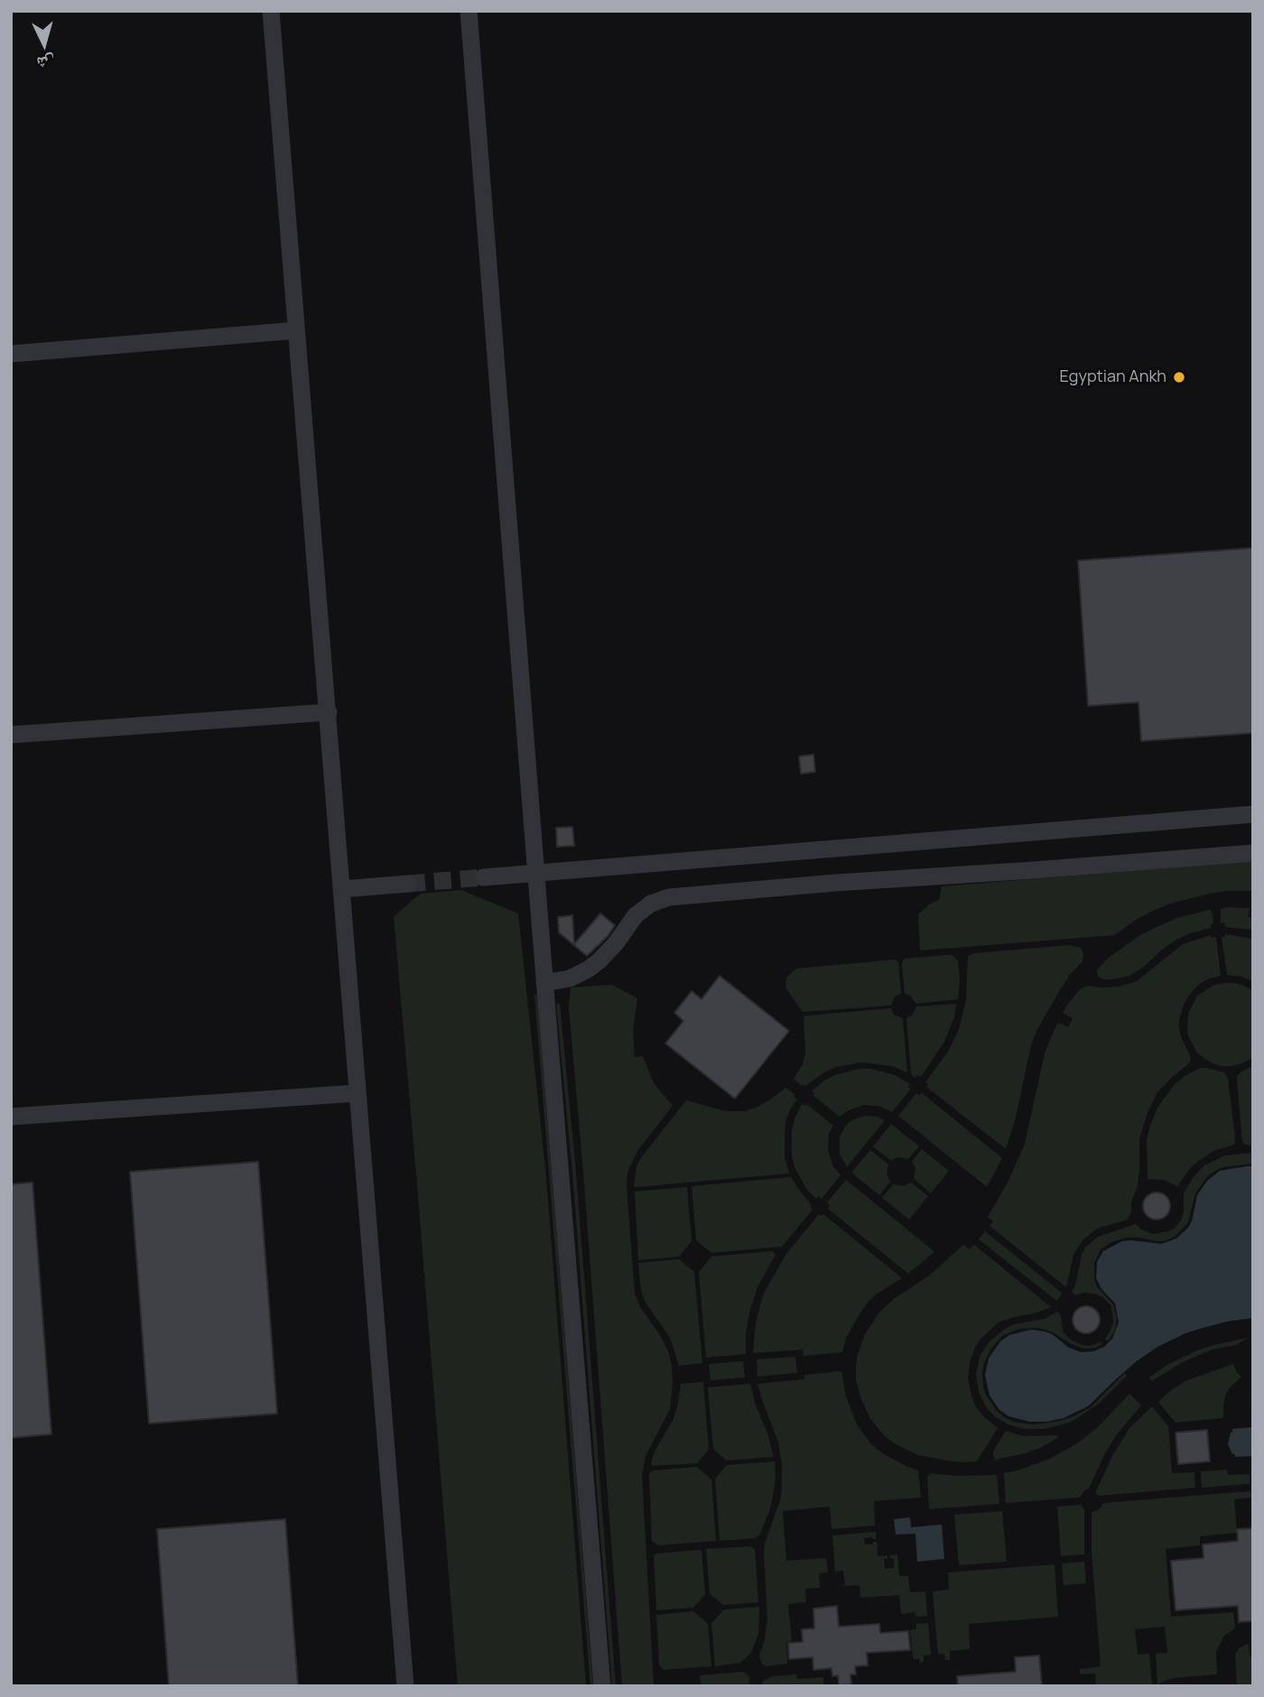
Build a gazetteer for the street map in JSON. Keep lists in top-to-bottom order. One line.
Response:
{"places":["Egyptian Ankh"],"north":"bottom"}
